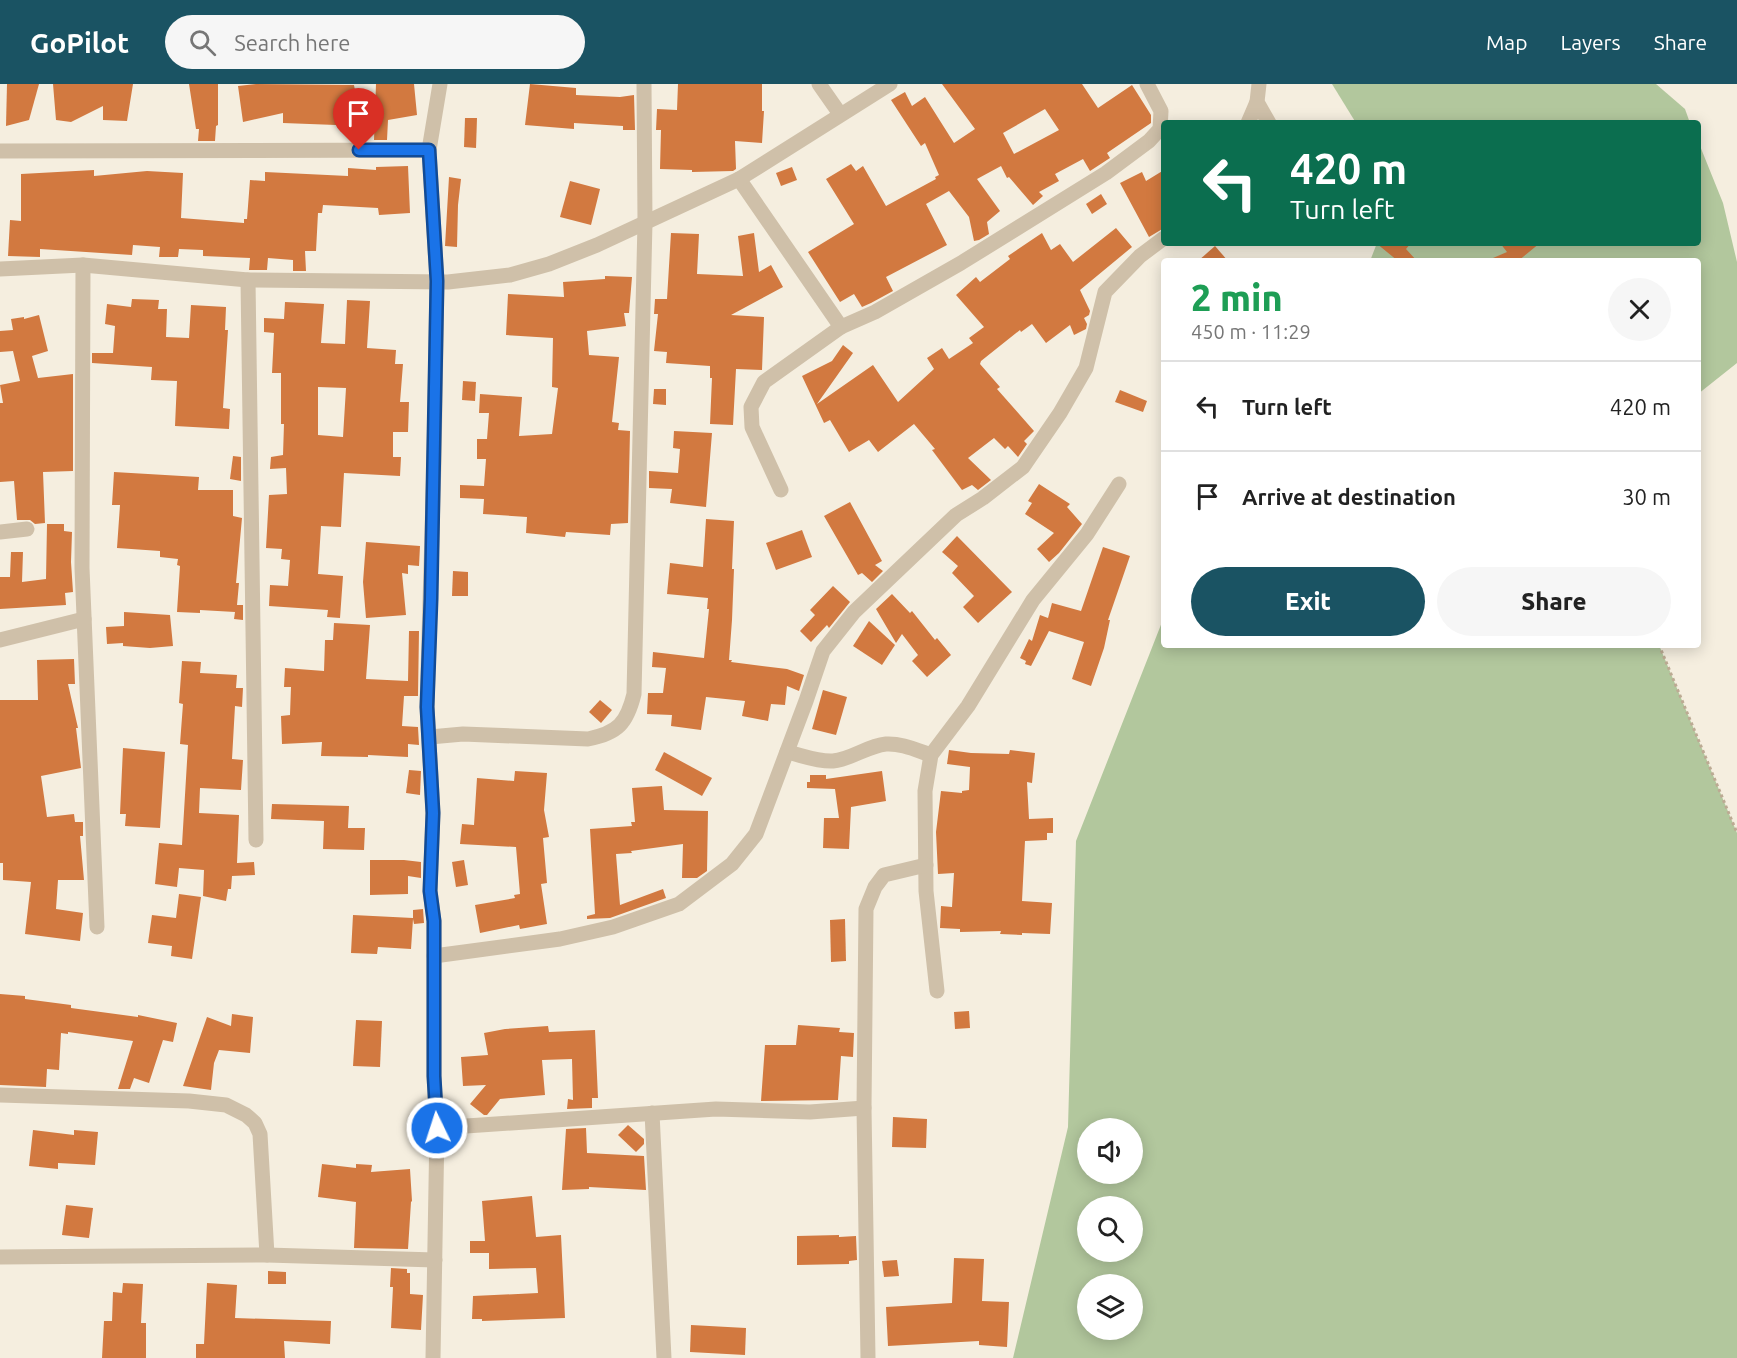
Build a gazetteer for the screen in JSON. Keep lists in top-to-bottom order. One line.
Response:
{"page":{"header":"GoPilot","search":"Search here","nav":["Map","Layers","Share"],"turn":["420 m","Turn left"],"heading":["2 min","450 m · 11:29"],"list":[{"name":"Turn left","value":"420 m"},{"name":"Arrive at destination","value":"30 m"}],"buttons":["Exit","Share"]}}
